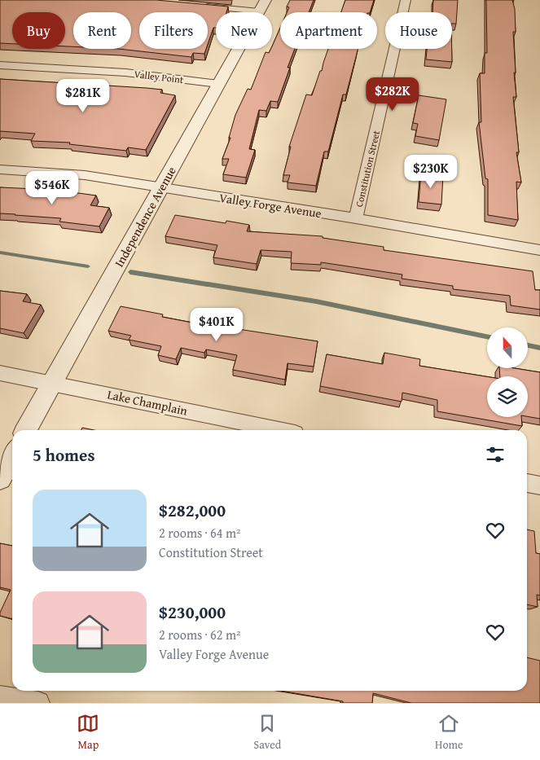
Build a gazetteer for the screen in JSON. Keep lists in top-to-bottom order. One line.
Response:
{"streets":{"street":["Valley Point","Constitution Street","Valley Forge Avenue","Independence Avenue","Lake Champlain"]},"crossings":[["Valley Point","Independence Avenue"],["Constitution Street","Valley Forge Avenue"],["Valley Forge Avenue","Independence Avenue"],["Independence Avenue","Lake Champlain"]],"north":"top","page":{"chip":["Buy","Rent","Filters","New","Apartment","House"],"price":["$282K","$281K","$230K","$546K","$401K"],"heading":"5 homes","list":[{"name":"$282,000","note":"2 rooms · 64 m² · Constitution Street"},{"name":"$230,000","note":"2 rooms · 62 m² · Valley Forge Avenue"}],"tabs":["Map","Saved","Home"]}}
